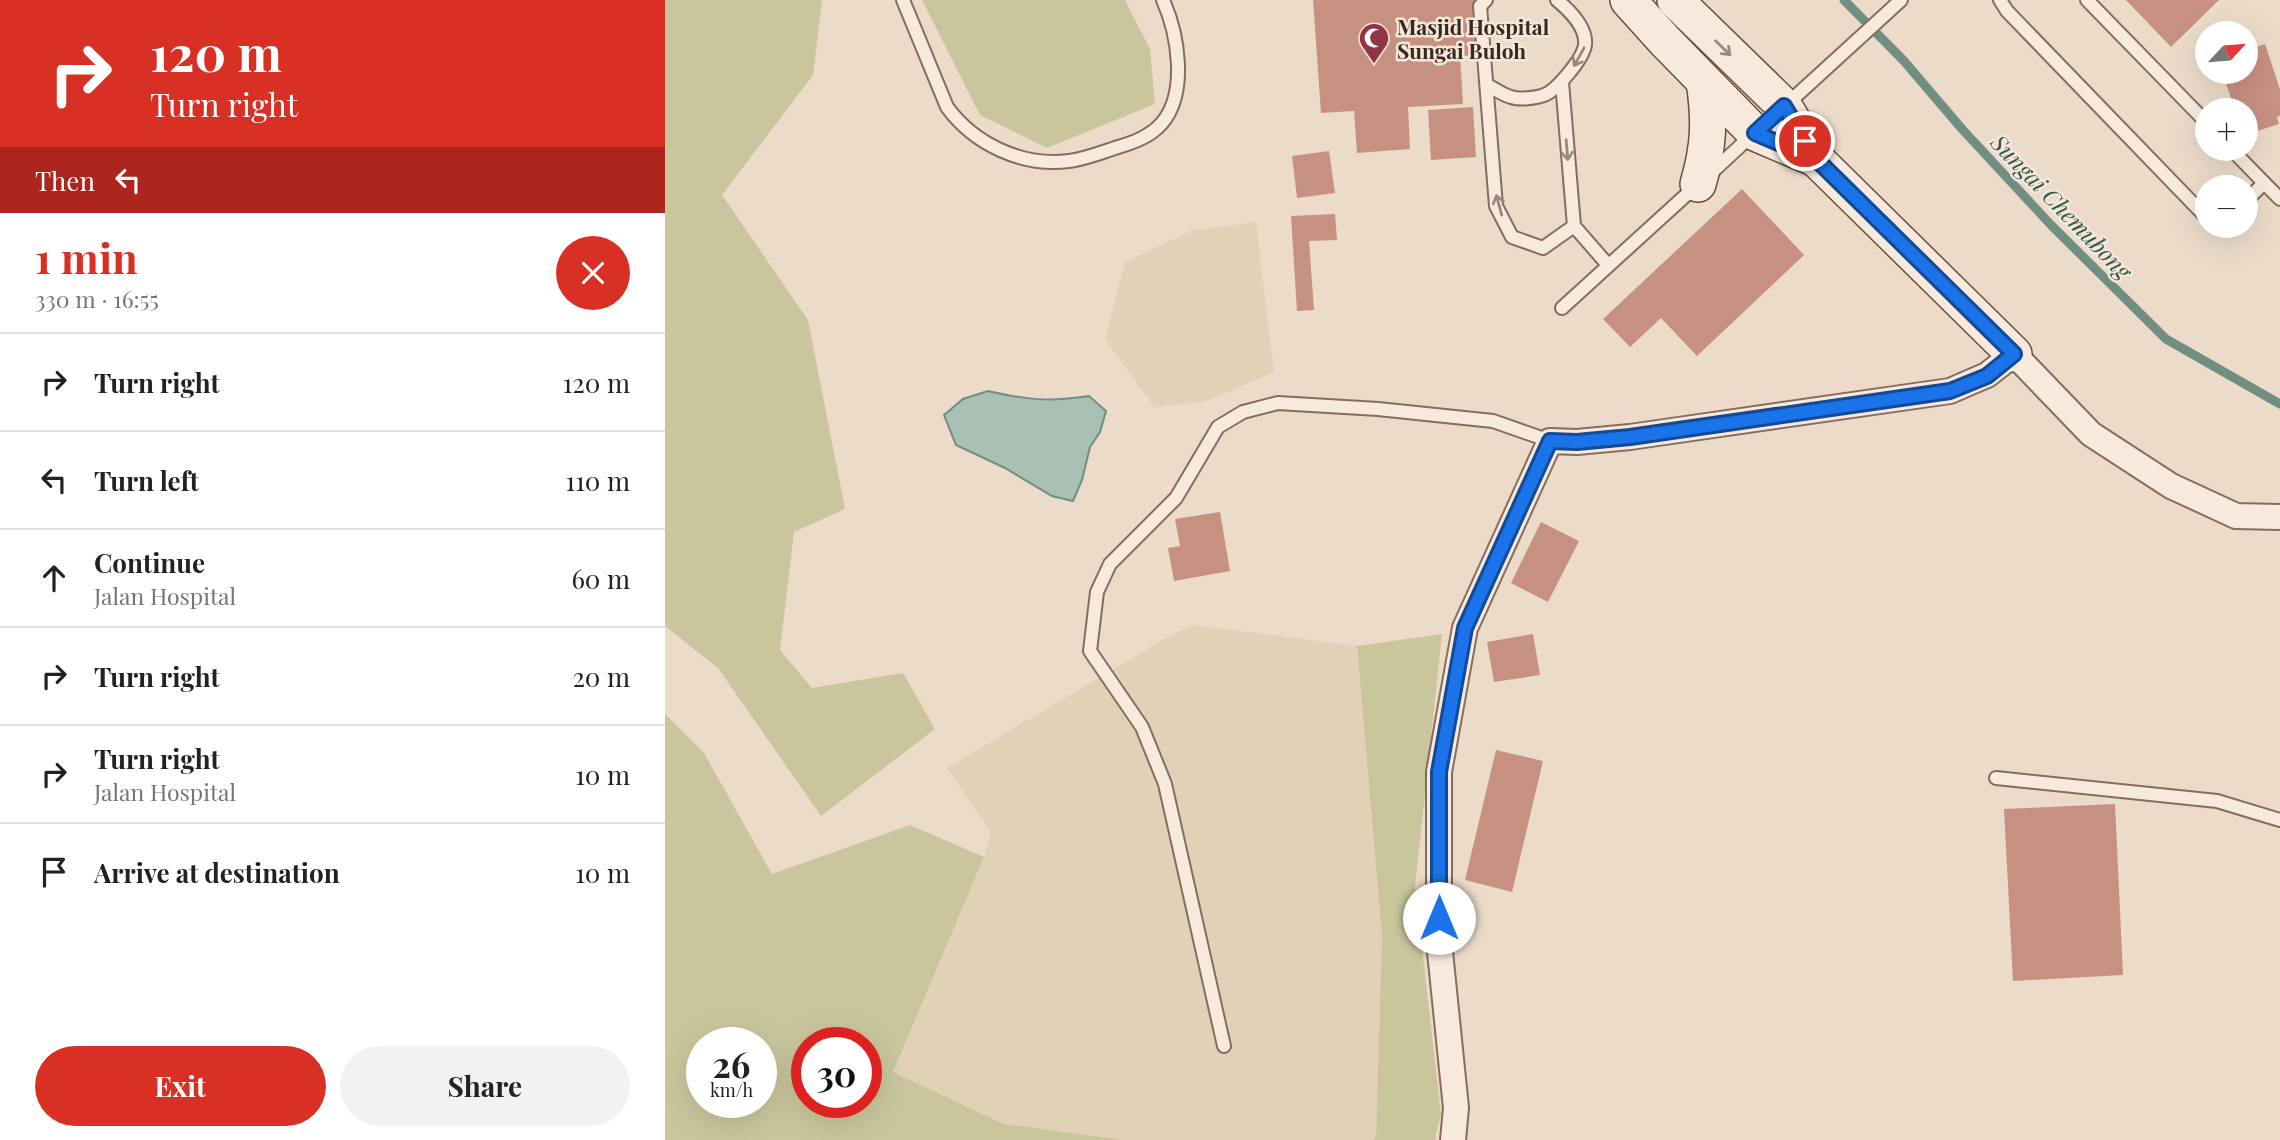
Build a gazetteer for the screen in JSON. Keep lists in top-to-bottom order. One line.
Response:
{"water":["Sungai Chemubong"],"places":{"mosque":["Masjid Hospital Sungai Buloh"]},"north":"top right","page":{"turn":["120 m","Turn right"],"map_buttons":["+","−"],"then":"Then","heading":["1 min","330 m · 16:55"],"list":[{"name":"Turn right","value":"120 m"},{"name":"Turn left","value":"110 m"},{"name":"Continue","note":"Jalan Hospital","value":"60 m"},{"name":"Turn right","value":"20 m"},{"name":"Turn right","note":"Jalan Hospital","value":"10 m"},{"name":"Arrive at destination","value":"10 m"}],"speed":"26 km/h","limit":"30","buttons":["Exit","Share"]}}
